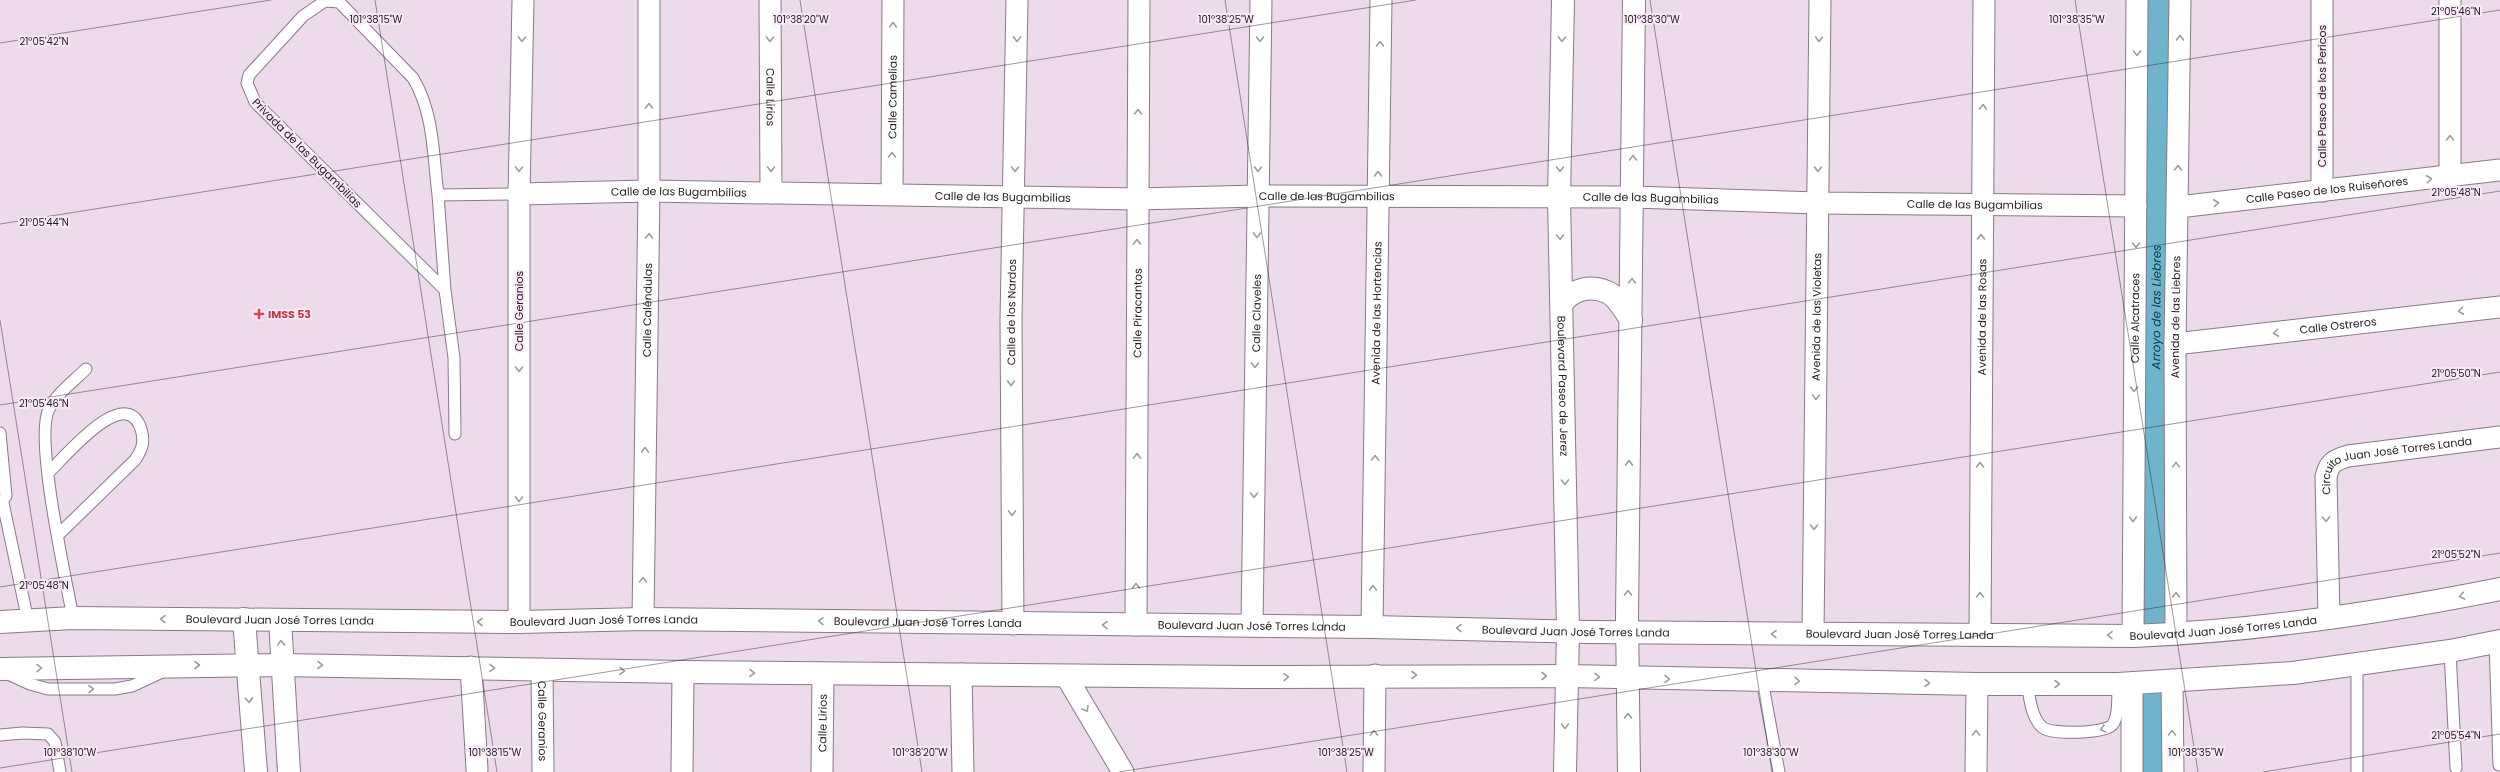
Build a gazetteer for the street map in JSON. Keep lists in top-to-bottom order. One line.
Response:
{"streets":{"main road":["Boulevard Paseo de Jerez","Boulevard Juan José Torres Landa"],"street":["Calle Paseo de los Pericos","Calle Lirios","Calle Camelias","Calle Paseo de los Ruiseñores","Calle de las Bugambilias","Calle Caléndulas","Calle Geranios","Calle de los Nardos","Calle Piracantos","Calle Claveles","Avenida de las Hortencias","Avenida de las Violetas","Avenida de las Rosas","Avenida de las Liebres","Calle Alcatraces","Calle Ostreros","Circuito Juan José Torres Landa"],"lane":["Privada de las Bugambilias"]},"crossings":[["Calle Paseo de los Pericos","Calle Paseo de los Ruiseñores"],["Calle Lirios","Calle de las Bugambilias"],["Calle Camelias","Calle de las Bugambilias"],["Calle Paseo de los Ruiseñores","Avenida de las Liebres"],["Calle de las Bugambilias","Calle Caléndulas"],["Calle de las Bugambilias","Calle Geranios"],["Calle de las Bugambilias","Calle de los Nardos"],["Calle de las Bugambilias","Calle Piracantos"],["Calle de las Bugambilias","Calle Claveles"],["Calle de las Bugambilias","Avenida de las Hortencias"],["Calle de las Bugambilias","Avenida de las Violetas"],["Calle de las Bugambilias","Avenida de las Rosas"],["Calle de las Bugambilias","Calle Alcatraces"],["Calle de las Bugambilias","Boulevard Paseo de Jerez"],["Calle Caléndulas","Boulevard Juan José Torres Landa"],["Calle Geranios","Boulevard Juan José Torres Landa"],["Calle de los Nardos","Boulevard Juan José Torres Landa"],["Calle Piracantos","Boulevard Juan José Torres Landa"],["Calle Claveles","Boulevard Juan José Torres Landa"],["Avenida de las Hortencias","Boulevard Juan José Torres Landa"],["Avenida de las Violetas","Boulevard Juan José Torres Landa"],["Avenida de las Rosas","Boulevard Juan José Torres Landa"],["Avenida de las Liebres","Calle Ostreros"],["Avenida de las Liebres","Boulevard Juan José Torres Landa"],["Calle Alcatraces","Boulevard Juan José Torres Landa"],["Boulevard Paseo de Jerez","Boulevard Juan José Torres Landa"],["Circuito Juan José Torres Landa","Boulevard Juan José Torres Landa"]],"one_way":["Calle Lirios","Calle Camelias","Calle Paseo de los Ruiseñores","Calle Caléndulas","Calle Geranios","Calle de los Nardos","Calle Piracantos","Calle Claveles","Avenida de las Hortencias","Avenida de las Violetas","Avenida de las Rosas","Avenida de las Liebres","Calle Alcatraces","Calle Ostreros"],"water":["Arroyo de las Liebres"],"places":{"health":["IMSS 53"]},"coordinates":["21°05'46\"N","101°38'15\"W","101°38'20\"W","101°38'25\"W","101°38'30\"W","101°38'35\"W","21°05'42\"N","21°05'48\"N","21°05'44\"N","21°05'50\"N","21°05'52\"N","21°05'54\"N","101°38'10\"W"]}
